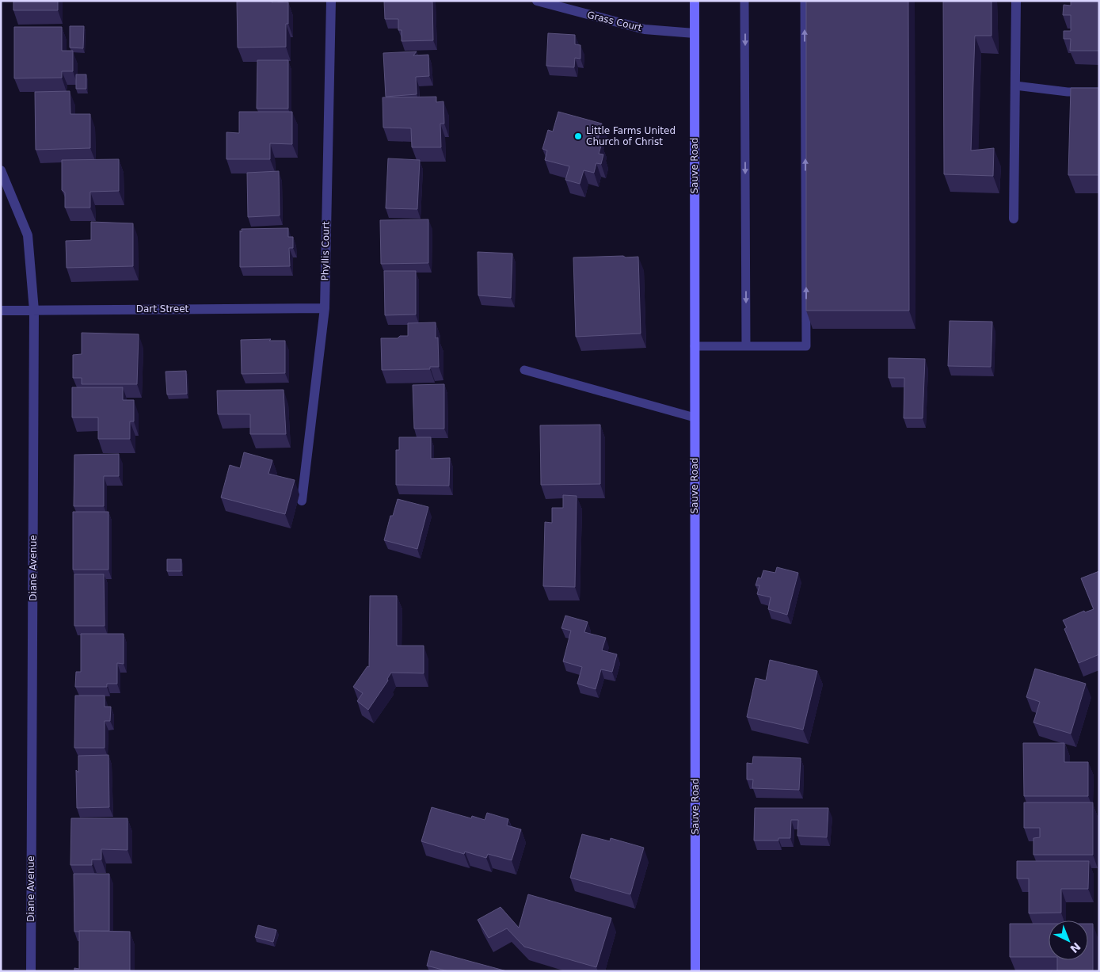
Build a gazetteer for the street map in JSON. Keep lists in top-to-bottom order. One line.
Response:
{"streets":{"street":["Grass Court","Sauve Road","Phyllis Court","Dart Street","Diane Avenue"]},"crossings":[["Grass Court","Sauve Road"],["Phyllis Court","Dart Street"],["Dart Street","Diane Avenue"]],"places":["Little Farms United Church of Christ"],"north":"bottom right"}
